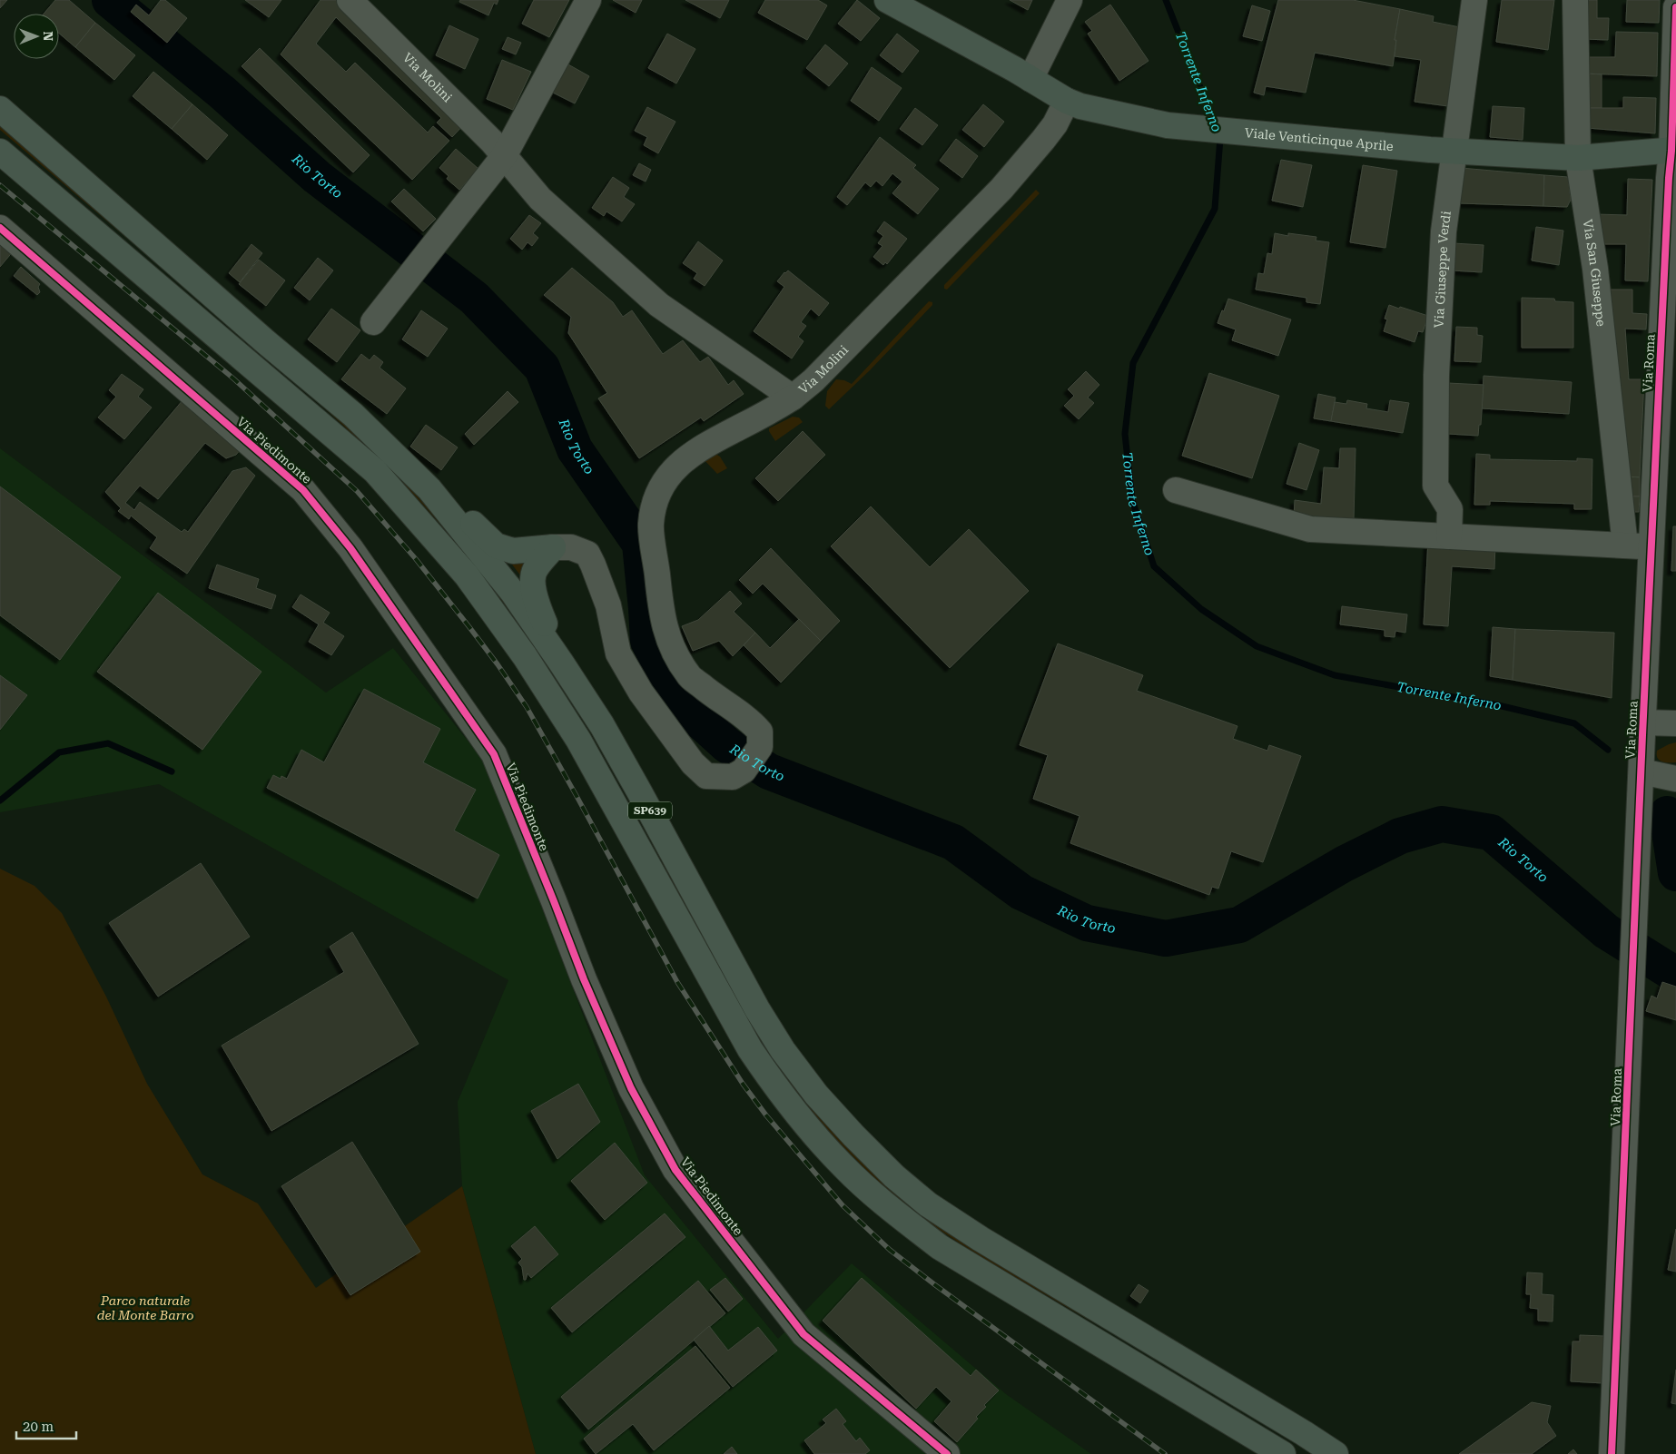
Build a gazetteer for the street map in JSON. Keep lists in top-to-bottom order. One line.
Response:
{"streets":{"main road":["Viale Venticinque Aprile","SP639"],"street":["Via Molini","Via Giuseppe Verdi","Via San Giuseppe","Via Roma","Via Piedimonte"]},"crossings":[["Via Molini","Viale Venticinque Aprile"],["Viale Venticinque Aprile","Via Giuseppe Verdi"],["Viale Venticinque Aprile","Via San Giuseppe"],["Viale Venticinque Aprile","Via Roma"]],"water":["Torrente Inferno","Rio Torto"],"parks":["Parco naturale del Monte Barro"],"scale_bar":"20 m","north":"right"}
